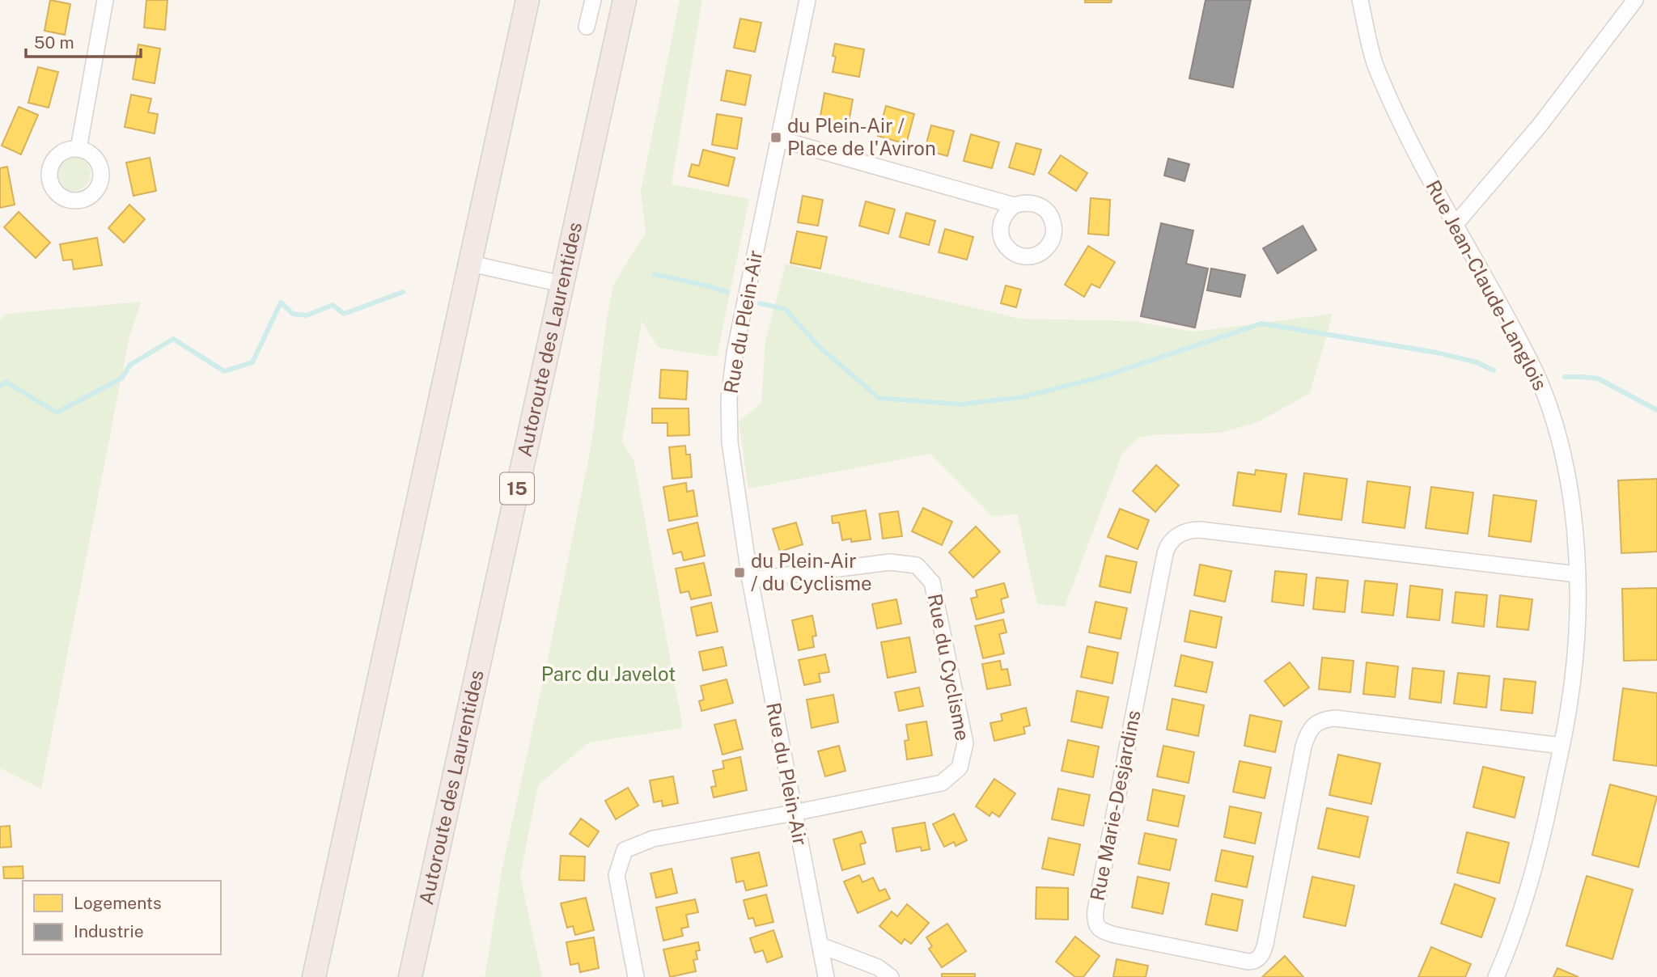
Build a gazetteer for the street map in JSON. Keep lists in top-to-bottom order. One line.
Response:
{"streets":{"highway":["Autoroute des Laurentides","15"],"street":["Rue Jean-Claude-Langlois","Rue du Plein-Air","Rue du Cyclisme","Rue Marie-Desjardins"]},"crossings":[["Rue Jean-Claude-Langlois","Rue Marie-Desjardins"],["Rue du Plein-Air","Rue du Cyclisme"]],"parks":["Parc du Javelot"],"places":{"transit":["du Plein-Air / Place de l'Aviron","du Plein-Air / du Cyclisme"]},"legend":["Logements","Industrie"],"scale_bar":"50 m"}
